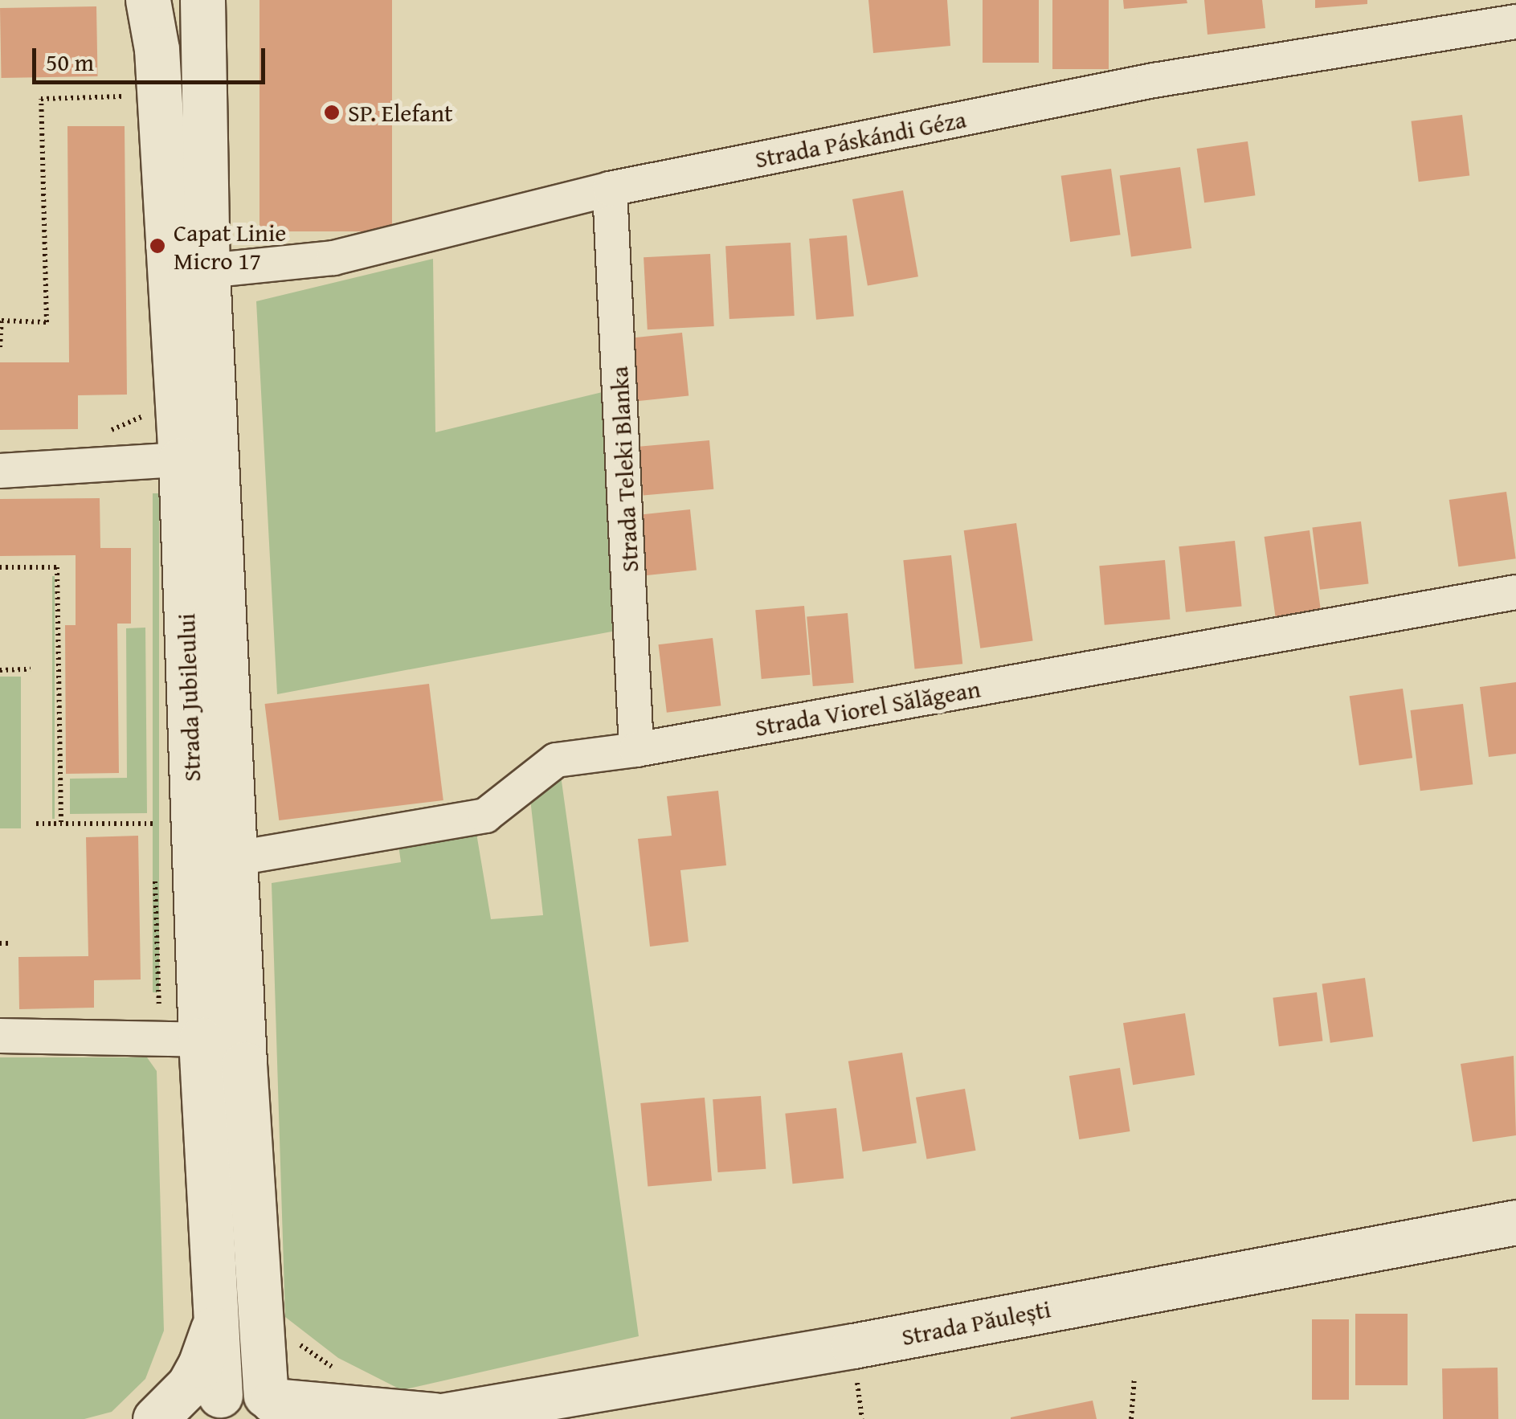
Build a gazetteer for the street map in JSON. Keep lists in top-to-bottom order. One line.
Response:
{"streets":{"street":["Strada Páskándi Géza","Strada Teleki Blanka","Strada Jubileului","Strada Viorel Sălăgean","Strada Păulești"]},"crossings":[["Strada Páskándi Géza","Strada Teleki Blanka"],["Strada Páskándi Géza","Strada Jubileului"],["Strada Teleki Blanka","Strada Viorel Sălăgean"],["Strada Jubileului","Strada Viorel Sălăgean"],["Strada Jubileului","Strada Păulești"]],"places":["SP. Elefant","Capat Linie Micro 17"],"scale_bar":"50 m"}
